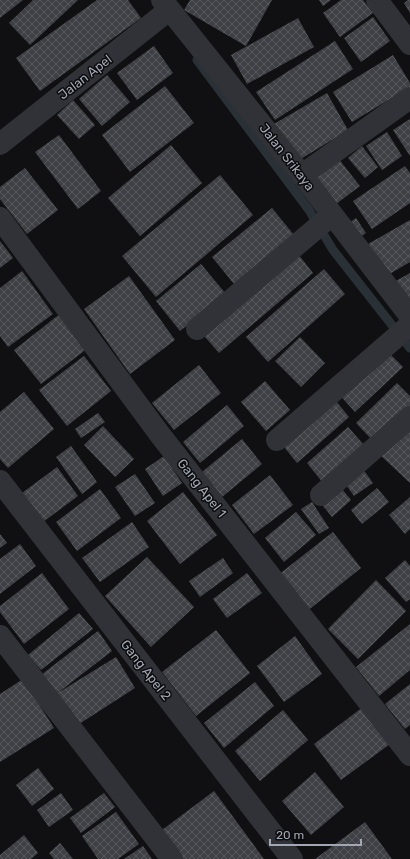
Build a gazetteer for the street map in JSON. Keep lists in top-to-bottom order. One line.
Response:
{"streets":{"street":["Jalan Apel","Jalan Srikaya","Gang Apel 1","Gang Apel 2"]},"crossings":[["Jalan Apel","Jalan Srikaya"]],"scale_bar":"20 m"}
